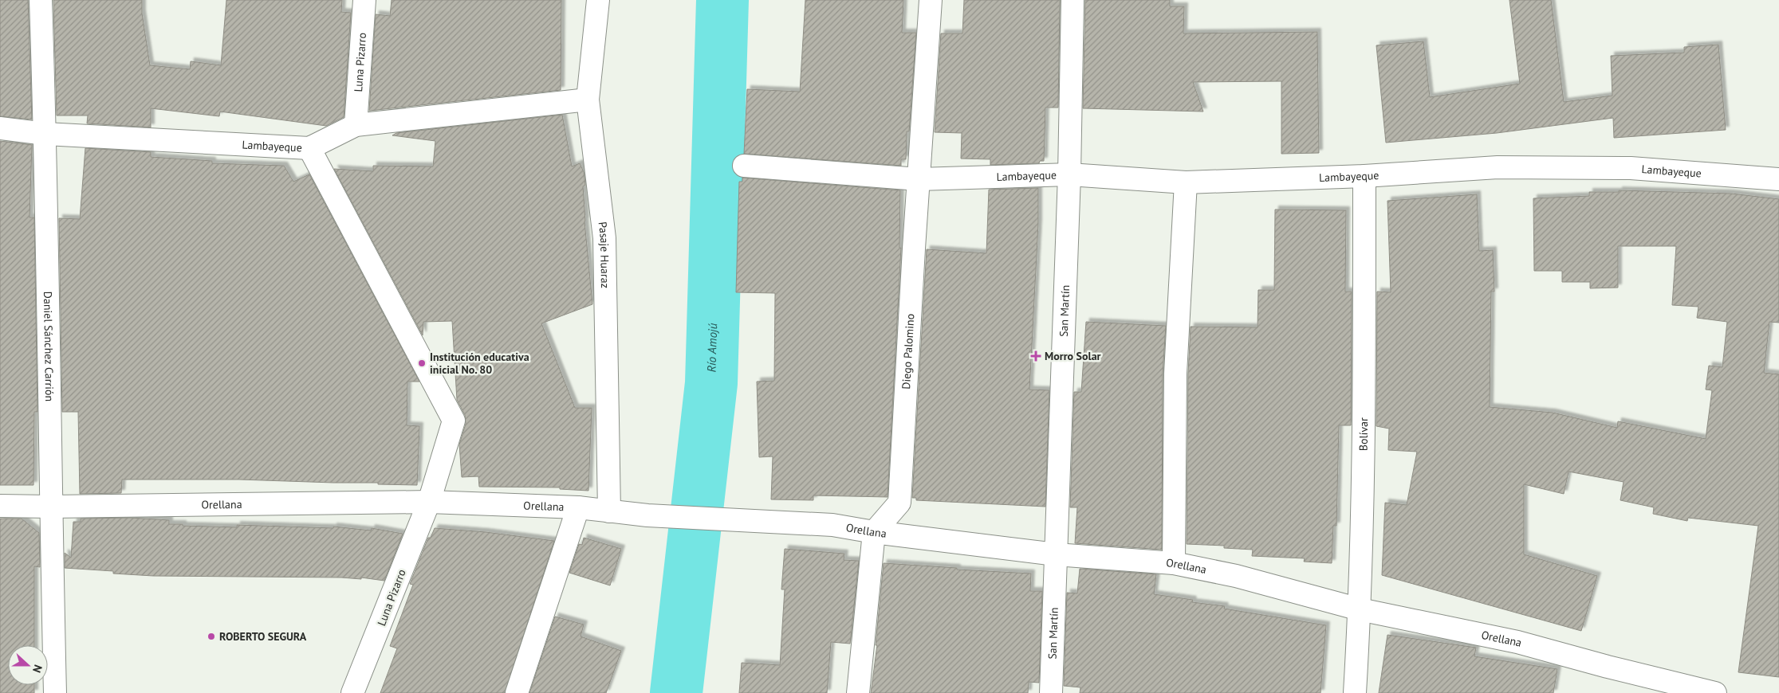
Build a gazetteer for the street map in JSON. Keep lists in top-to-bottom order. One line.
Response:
{"streets":{"street":["Luna Pizarro","Lambayeque","Pasaje Huaraz","San Martín","Daniel Sánchez Carrión","Diego Palomino","Bolívar","Orellana"]},"crossings":[["Luna Pizarro","Lambayeque"],["Luna Pizarro","Orellana"],["Lambayeque","Pasaje Huaraz"],["Lambayeque","San Martín"],["Lambayeque","Daniel Sánchez Carrión"],["Lambayeque","Diego Palomino"],["Lambayeque","Bolívar"],["Pasaje Huaraz","Orellana"],["San Martín","Orellana"],["Daniel Sánchez Carrión","Orellana"],["Diego Palomino","Orellana"],["Bolívar","Orellana"]],"water":["Río Amojú"],"places":{"health":["Morro Solar"],"other":["Institución educativa inicial No. 80","ROBERTO SEGURA"]},"north":"right"}
